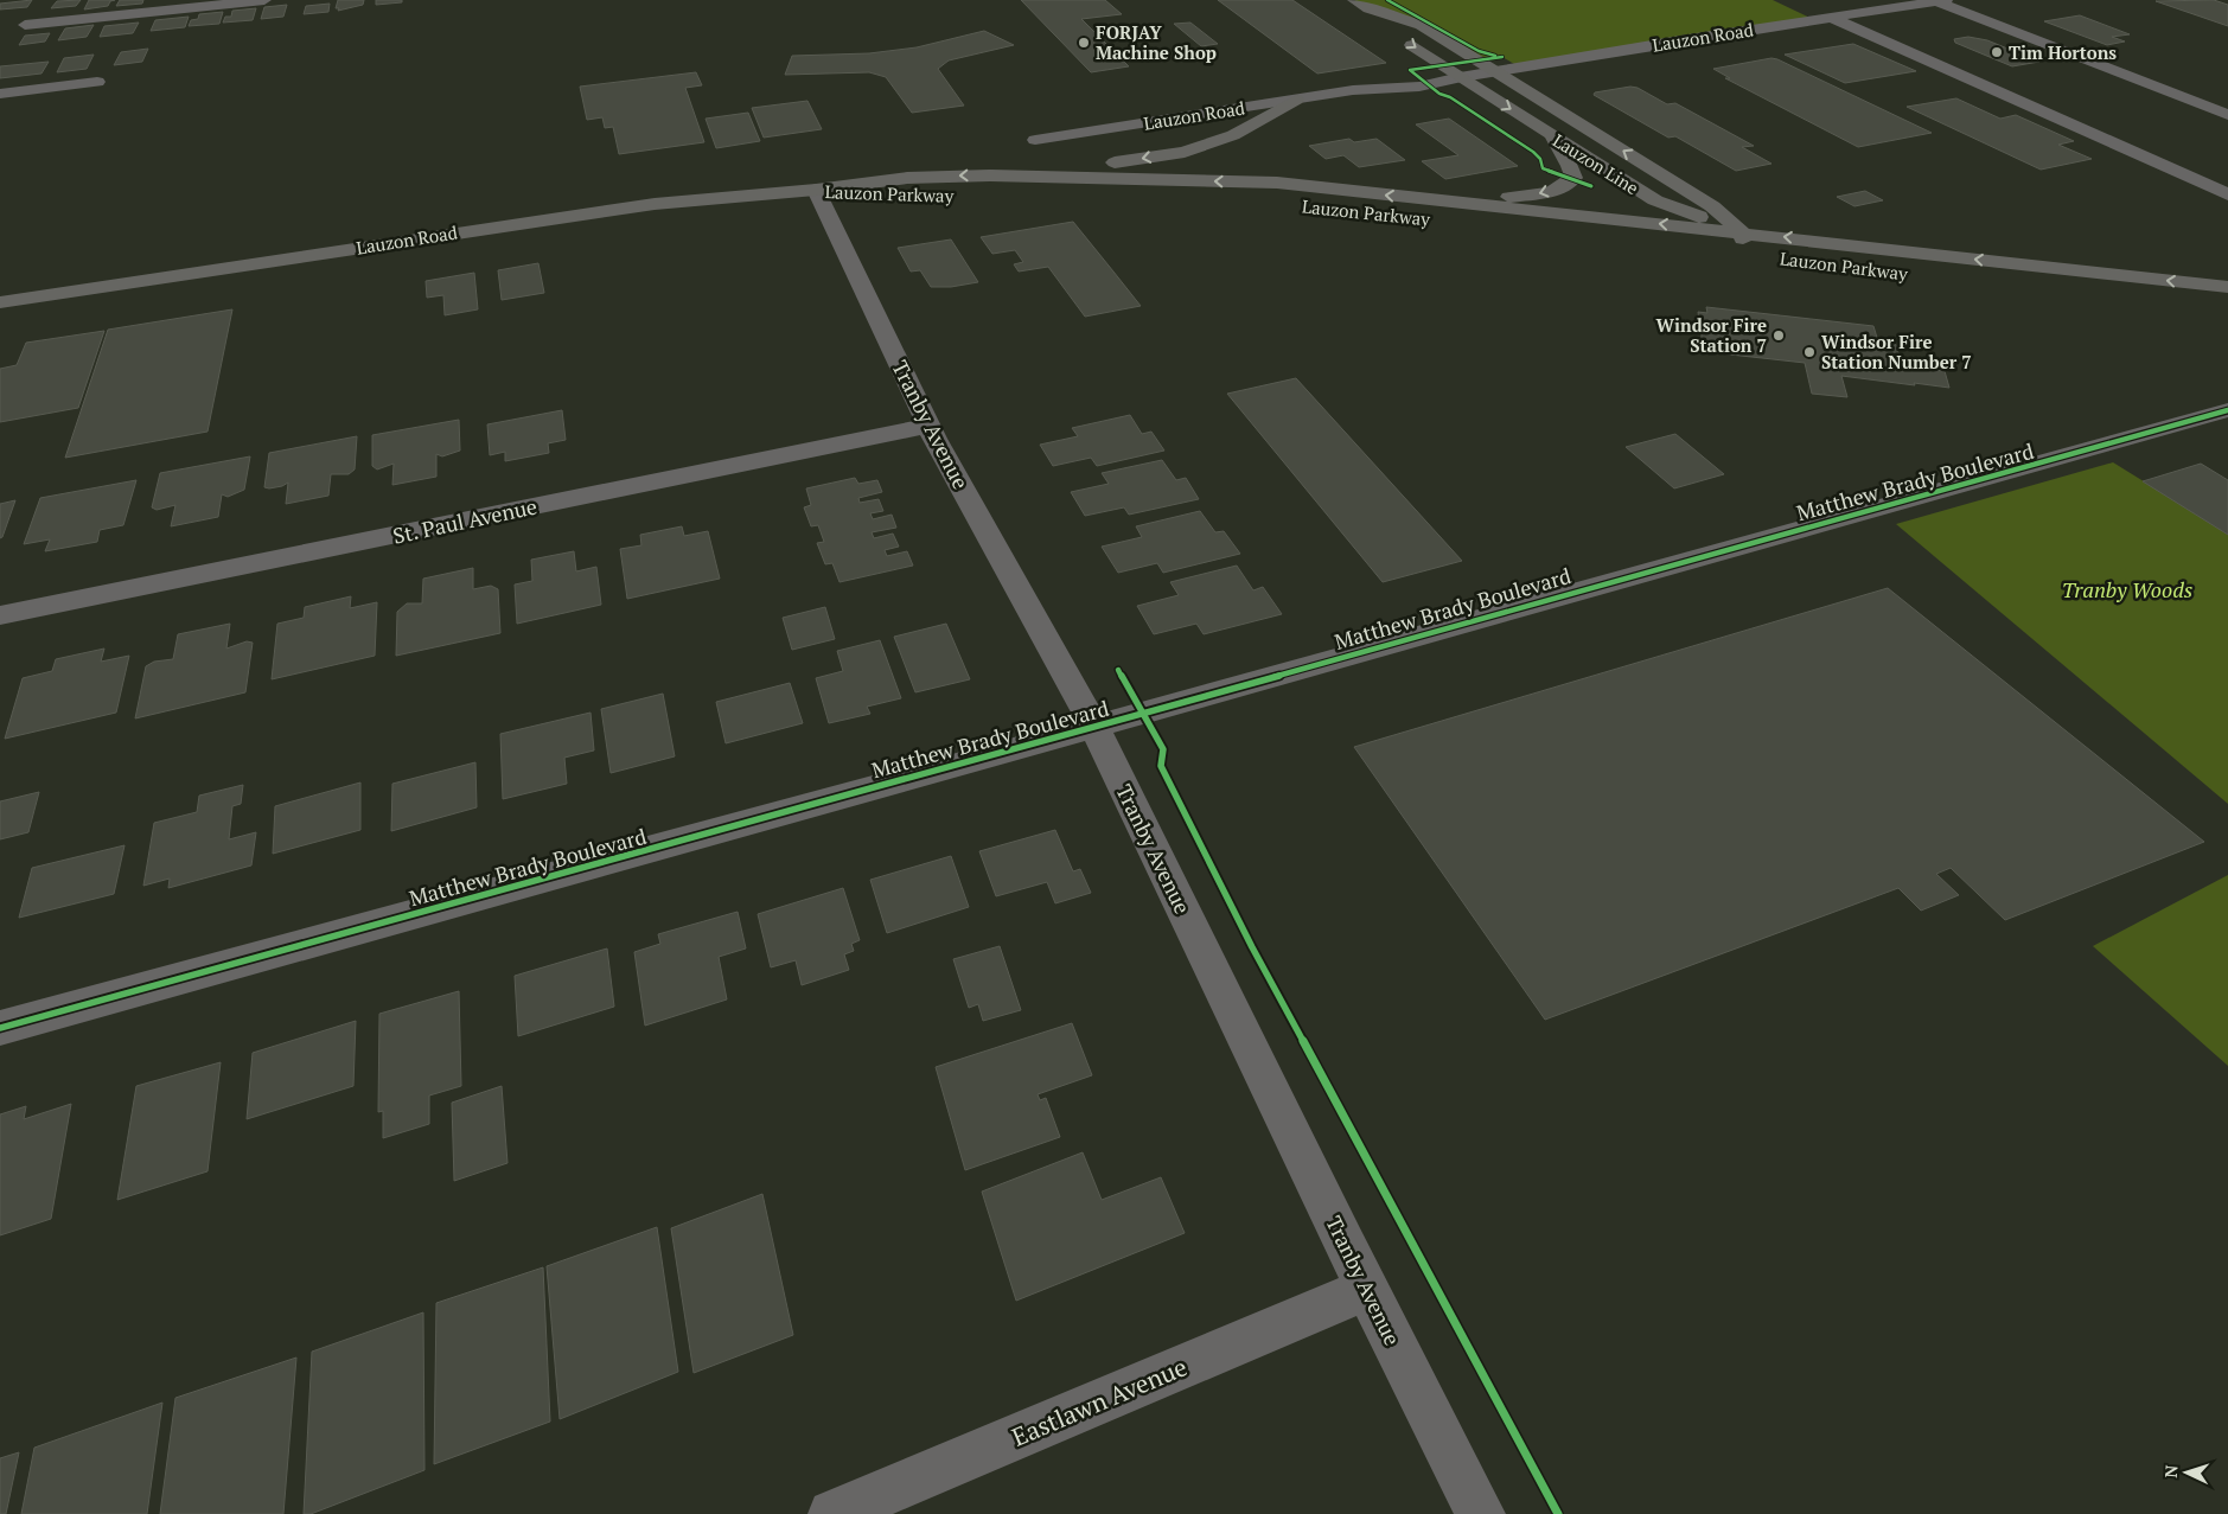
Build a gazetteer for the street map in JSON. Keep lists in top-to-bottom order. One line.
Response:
{"streets":{"main road":["Lauzon Road","Lauzon Line","Lauzon Parkway"],"street":["Tranby Avenue","Matthew Brady Boulevard","St. Paul Avenue","Eastlawn Avenue"]},"crossings":[["Lauzon Road","Lauzon Line"],["Lauzon Road","Lauzon Parkway"],["Lauzon Road","Tranby Avenue"],["Lauzon Line","Lauzon Parkway"],["Lauzon Parkway","Tranby Avenue"],["Tranby Avenue","Matthew Brady Boulevard"],["Tranby Avenue","St. Paul Avenue"],["Tranby Avenue","Eastlawn Avenue"]],"parks":["Tranby Woods"],"places":["FORJAY Machine Shop","Tim Hortons","Windsor Fire Station 7","Windsor Fire Station Number 7"],"north":"left"}
